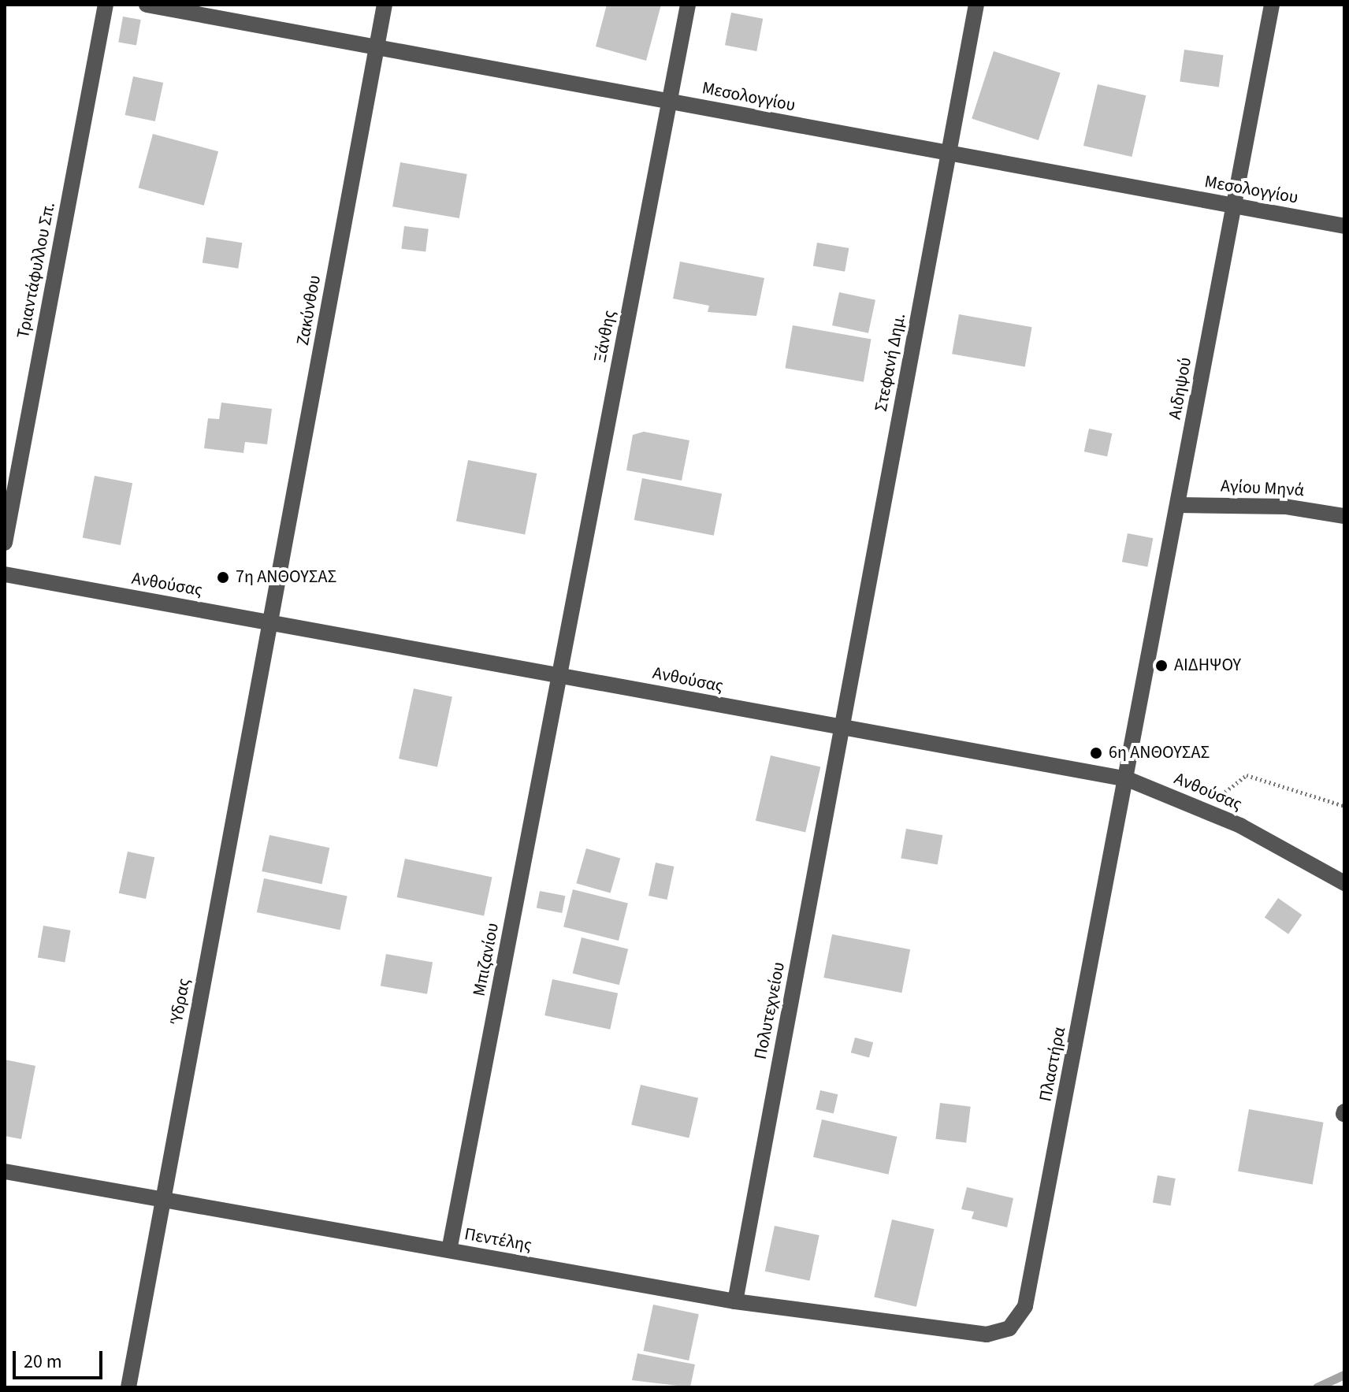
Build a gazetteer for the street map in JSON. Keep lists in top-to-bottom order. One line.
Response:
{"streets":{"street":["Μεσολογγίου","Τριαντάφυλλου Σπ.","Ζακύνθου","Ξάνθης","Στεφανή Δημ.","Αιδηψού","Αγίου Μηνά","Ανθούσας","Μπιζανίου","Ύδρας","Πολυτεχνείου","Πλαστήρα","Πεντέλης"]},"crossings":[["Μεσολογγίου","Ζακύνθου"],["Μεσολογγίου","Ξάνθης"],["Μεσολογγίου","Στεφανή Δημ."],["Μεσολογγίου","Αιδηψού"],["Ζακύνθου","Ανθούσας"],["Ζακύνθου","Ύδρας"],["Ξάνθης","Ανθούσας"],["Ξάνθης","Μπιζανίου"],["Στεφανή Δημ.","Ανθούσας"],["Στεφανή Δημ.","Πολυτεχνείου"],["Αιδηψού","Αγίου Μηνά"],["Αιδηψού","Ανθούσας"],["Αιδηψού","Πλαστήρα"],["Ανθούσας","Μπιζανίου"],["Ανθούσας","Ύδρας"],["Ανθούσας","Πολυτεχνείου"],["Ανθούσας","Πλαστήρα"],["Μπιζανίου","Πεντέλης"],["Ύδρας","Πεντέλης"],["Πολυτεχνείου","Πεντέλης"],["Πλαστήρα","Πεντέλης"]],"places":["7η ΑΝΘΟΥΣΑΣ","ΑΙΔΗΨΟΥ","6η ΑΝΘΟΥΣΑΣ"],"scale_bar":"20 m"}
